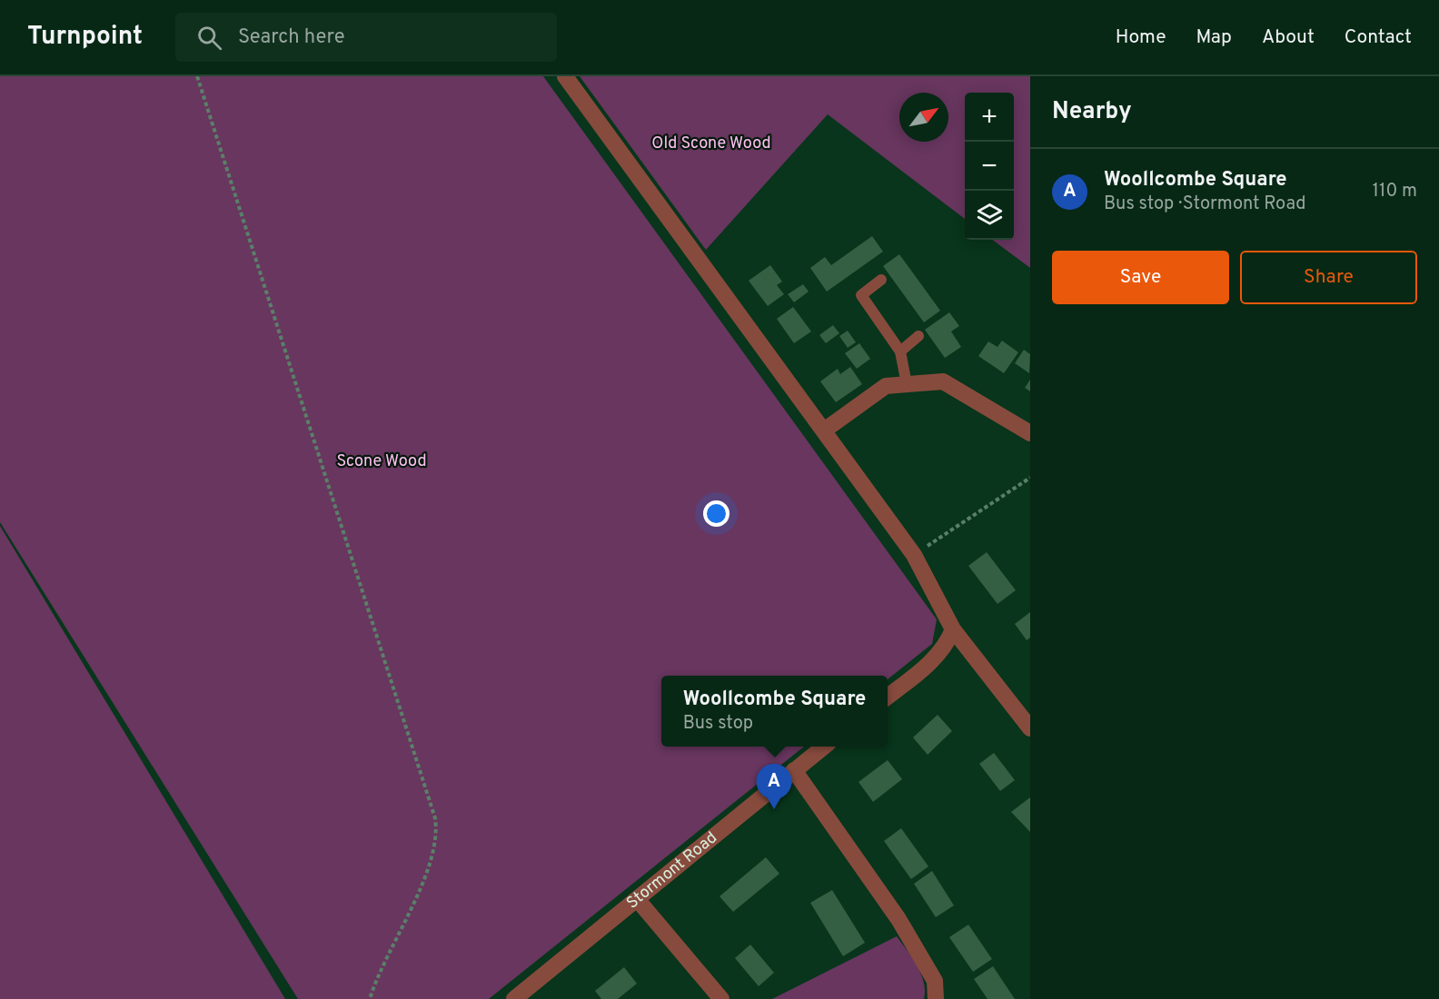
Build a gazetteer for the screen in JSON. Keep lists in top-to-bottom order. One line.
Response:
{"streets":{"street":["Stormont Road"]},"parks":["Old Scone Wood","Scone Wood"],"north":"top right","page":{"header":"Turnpoint","search":"Search here","nav":["Home","Map","About","Contact"],"heading":"Nearby","map_buttons":["+","−"],"list":[{"mark":"A","name":"Woollcombe Square","note":"Bus stop · Stormont Road","value":"110 m"}],"buttons":["Save","Share"],"popup":["Woollcombe Square","Bus stop"],"pins":"A"}}
